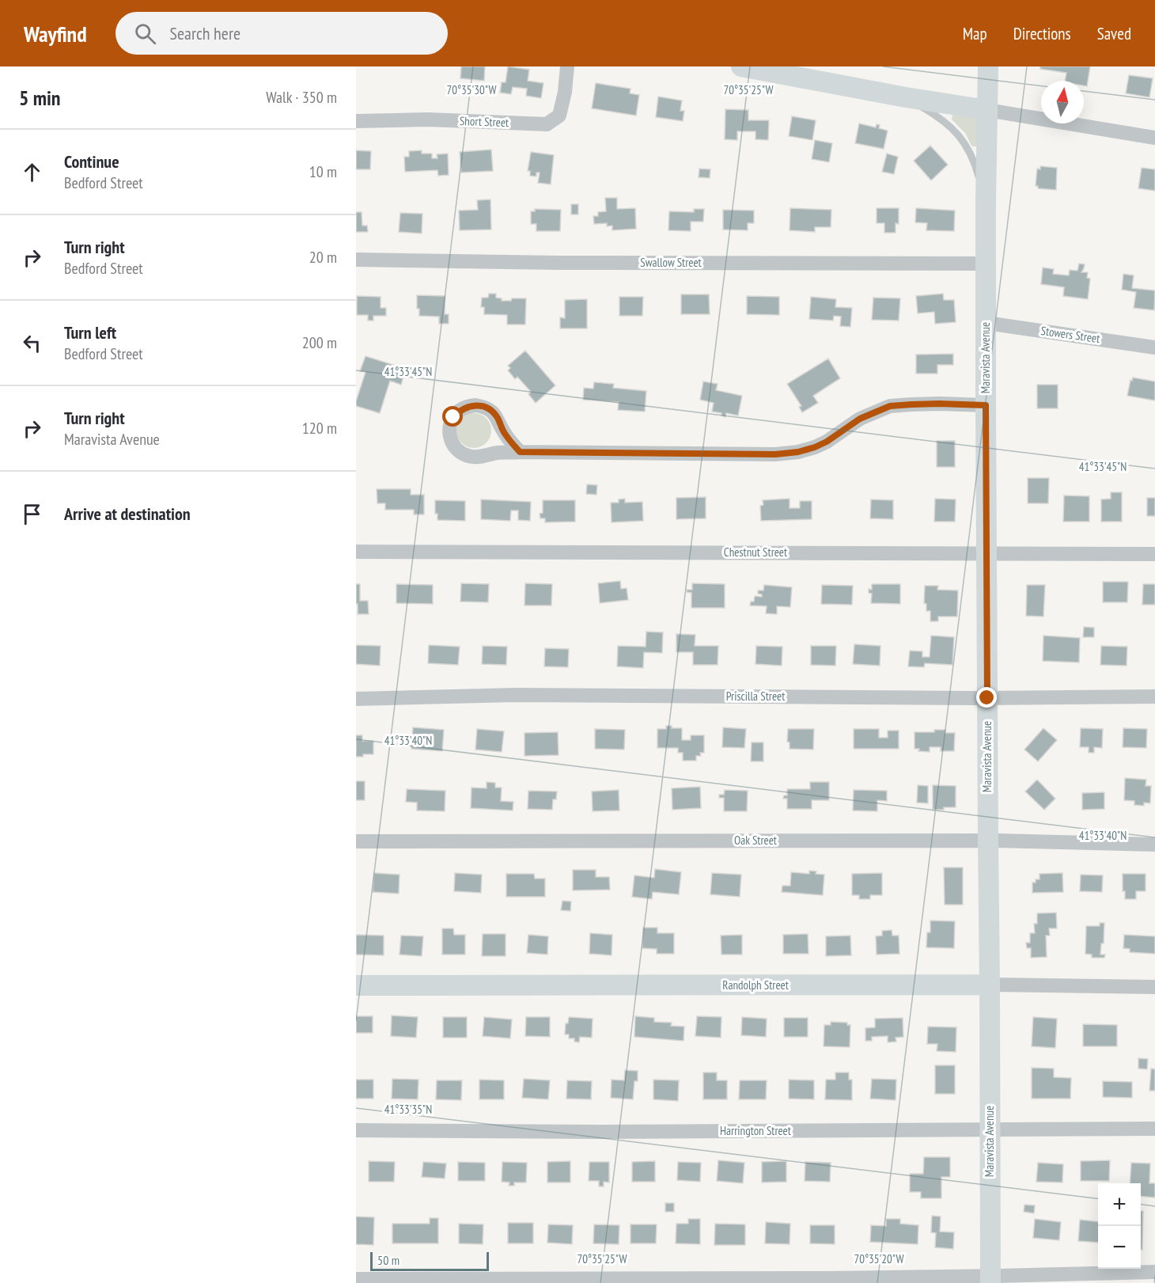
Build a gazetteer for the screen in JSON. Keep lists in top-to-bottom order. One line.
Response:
{"streets":{"main road":["Maravista Avenue","Randolph Street"],"street":["Short Street","Swallow Street","Stowers Street","Chestnut Street","Priscilla Street","Oak Street","Harrington Street"]},"crossings":[["Swallow Street","Maravista Avenue"],["Stowers Street","Maravista Avenue"],["Maravista Avenue","Chestnut Street"],["Maravista Avenue","Priscilla Street"],["Maravista Avenue","Oak Street"],["Maravista Avenue","Randolph Street"],["Maravista Avenue","Harrington Street"]],"scale_bar":"50 m","north":"top","page":{"header":"Wayfind","search":"Search here","nav":["Map","Directions","Saved"],"heading":["5 min","Walk · 350 m"],"list":[["Continue","Bedford Street","10 m"],["Turn right","Bedford Street","20 m"],["Turn left","Bedford Street","200 m"],["Turn right","Maravista Avenue","120 m"],"Arrive at destination"],"map_buttons":["+","−"],"scale":"50 m"},"coordinates":["70°35'25\"W","70°35'30\"W","41°33'45\"N","41°33'40\"N","41°33'35\"N","70°35'20\"W"]}
